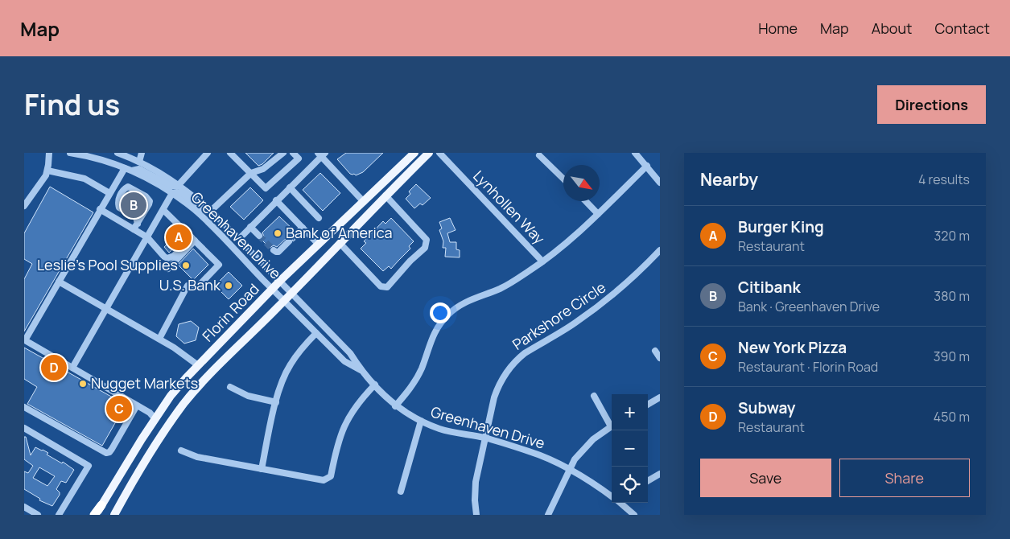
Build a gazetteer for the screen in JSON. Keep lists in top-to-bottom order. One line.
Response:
{"streets":{"main road":["Florin Road"],"street":["Lynhollen Way","Greenhaven Drive","Parkshore Circle"]},"crossings":[["Greenhaven Drive","Florin Road"],["Greenhaven Drive","Parkshore Circle"]],"places":["Bank of America","Leslie's Pool Supplies","U.S. Bank","Nugget Markets"],"north":"bottom right","page":{"header":"Map","nav":["Home","Map","About","Contact"],"title":"Find us","buttons":["Directions",["Save","Share"]],"heading":["Nearby","4 results"],"pins":["B","A","D","C"],"list":[{"mark":"A","name":"Burger King","note":"Restaurant","value":"320 m"},{"mark":"B","name":"Citibank","note":"Bank · Greenhaven Drive","value":"380 m"},{"mark":"C","name":"New York Pizza","note":"Restaurant · Florin Road","value":"390 m"},{"mark":"D","name":"Subway","note":"Restaurant","value":"450 m"}],"map_buttons":["+","−"]}}
